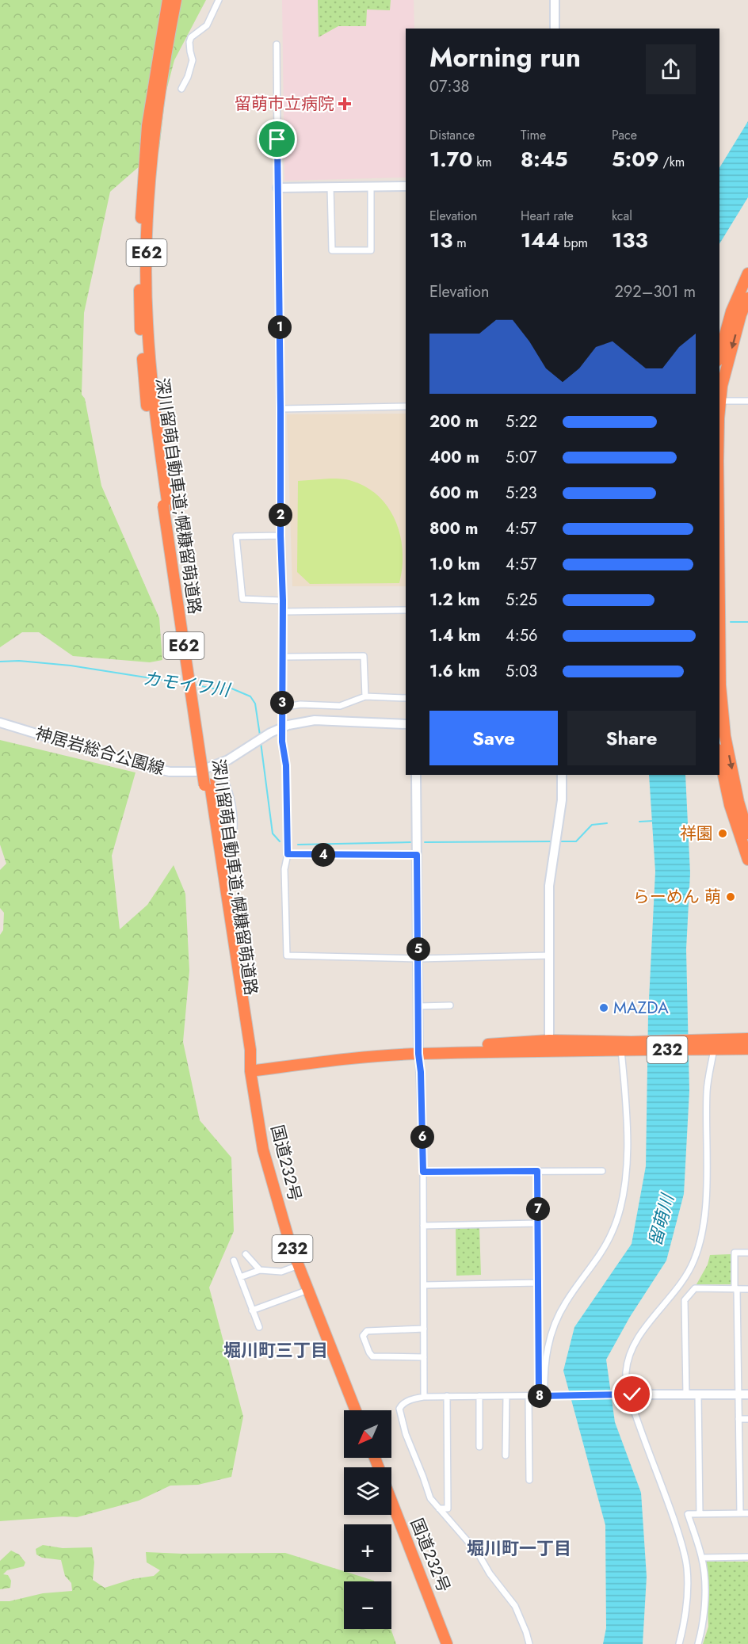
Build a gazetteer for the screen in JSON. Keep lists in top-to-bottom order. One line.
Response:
{"streets":{"highway":["E62","深川留萌自動車道;幌糠留萌道路","232","国道232号"],"main road":["神居岩総合公園線"]},"crossings":[["深川留萌自動車道;幌糠留萌道路","232"],["深川留萌自動車道;幌糠留萌道路","国道232号"],["232","国道232号"]],"districts":["堀川町三丁目","堀川町一丁目"],"water":["カモイワ川","留萌川"],"places":{"health":["留萌市立病院"],"other":["祥園","らーめん 萌","MAZDA"]},"north":"bottom left","page":{"heading":["Morning run","07:38"],"stats":[["Distance","1.70 km"],["Time","8:45"],["Pace","5:09 /km"],["Elevation","13 m"],["Heart rate","144 bpm"],["kcal","133"]],"chart":["Elevation","292–301 m"],"pins":["1","2","3","4","5","6","7","8"],"list":[{"name":"200 m","note":"5:22"},{"name":"400 m","note":"5:07"},{"name":"600 m","note":"5:23"},{"name":"800 m","note":"4:57"},{"name":"1.0 km","note":"4:57"},{"name":"1.2 km","note":"5:25"},{"name":"1.4 km","note":"4:56"},{"name":"1.6 km","note":"5:03"}],"buttons":["Save","Share"],"map_buttons":["+","−"]}}
